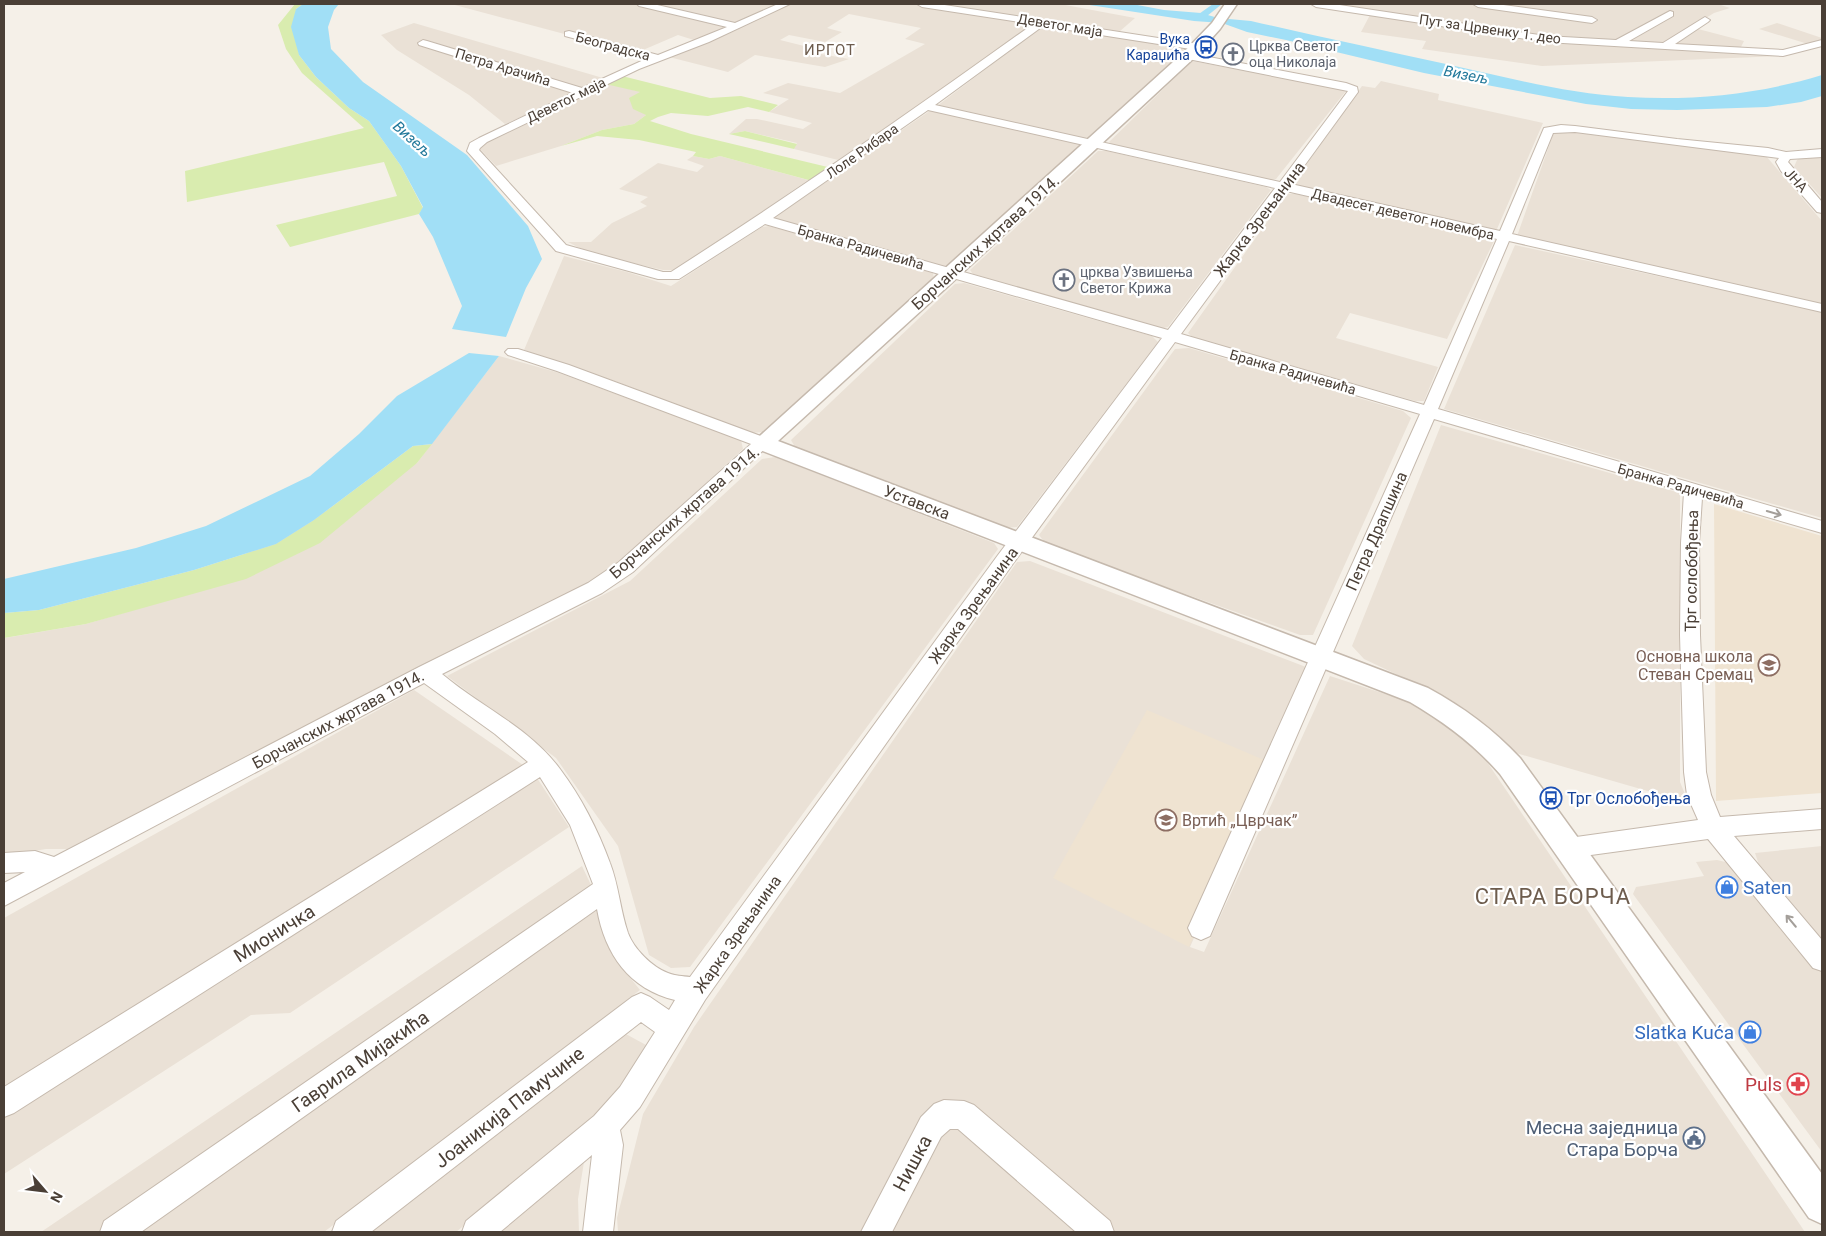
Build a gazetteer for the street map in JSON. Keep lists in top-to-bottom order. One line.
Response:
{"streets":{"street":["Деветог маја","Пут за Црвенку 1. део","Београдска","Петра Арачића","Лоле Рибара","ЈНА","Двадесет деветог новембра","Жарка Зрењанина","Борчанских жртава 1914.","Бранка Радичевића","Уставска","Петра Драпшина","Трг ослобођења","Мионичка","Гаврила Мијакића","Јоаникија Памучине","Нишка"]},"crossings":[["Деветог маја","Београдска"],["Деветог маја","Петра Арачића"],["Деветог маја","Лоле Рибара"],["Деветог маја","Жарка Зрењанина"],["Деветог маја","Борчанских жртава 1914."],["Лоле Рибара","Двадесет деветог новембра"],["Лоле Рибара","Бранка Радичевића"],["ЈНА","Петра Драпшина"],["Двадесет деветог новембра","Жарка Зрењанина"],["Двадесет деветог новембра","Борчанских жртава 1914."],["Двадесет деветог новембра","Петра Драпшина"],["Жарка Зрењанина","Борчанских жртава 1914."],["Жарка Зрењанина","Бранка Радичевића"],["Жарка Зрењанина","Уставска"],["Борчанских жртава 1914.","Бранка Радичевића"],["Борчанских жртава 1914.","Уставска"],["Бранка Радичевића","Петра Драпшина"],["Бранка Радичевића","Трг ослобођења"],["Уставска","Петра Драпшина"]],"districts":["ИРГОТ","СТАРА БОРЧА"],"water":["Визељ"],"places":{"bus stop":["Вука Караџића","Трг Ослобођења"],"church":["Црква Светог оца Николаја","црква Узвишења Светог Крижа"],"school or university":["Основна школа Стеван Сремац","Вртић „Цврчак”"],"shop":["Saten","Slatka Kuća"],"pharmacy":["Puls"],"public building":["Месна заједница Стара Борча"]},"north":"bottom right"}
